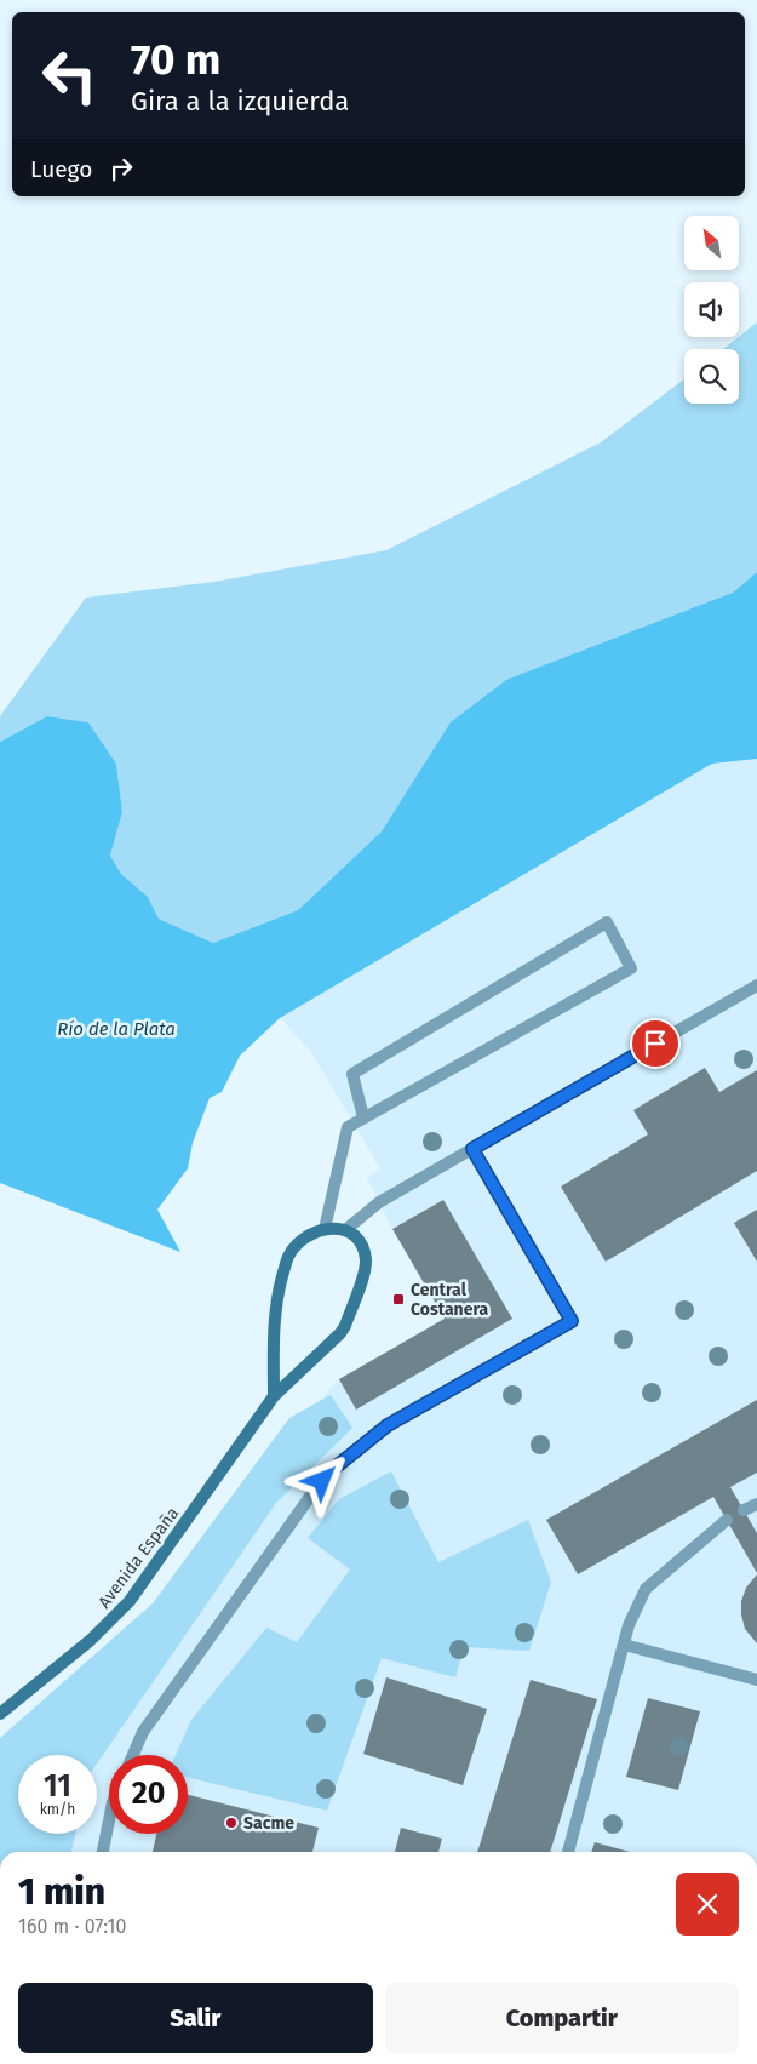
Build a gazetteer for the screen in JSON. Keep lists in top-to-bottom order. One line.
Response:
{"streets":{"street":["Avenida España"]},"water":["Río de la Plata"],"places":{"transit":["Central Costanera"],"other":["Sacme"]},"north":"top left","page":{"turn":["70 m","Gira a la izquierda"],"then":"Luego","speed":"11 km/h","limit":"20","heading":["1 min","160 m · 07:10"],"buttons":["Salir","Compartir"]}}
